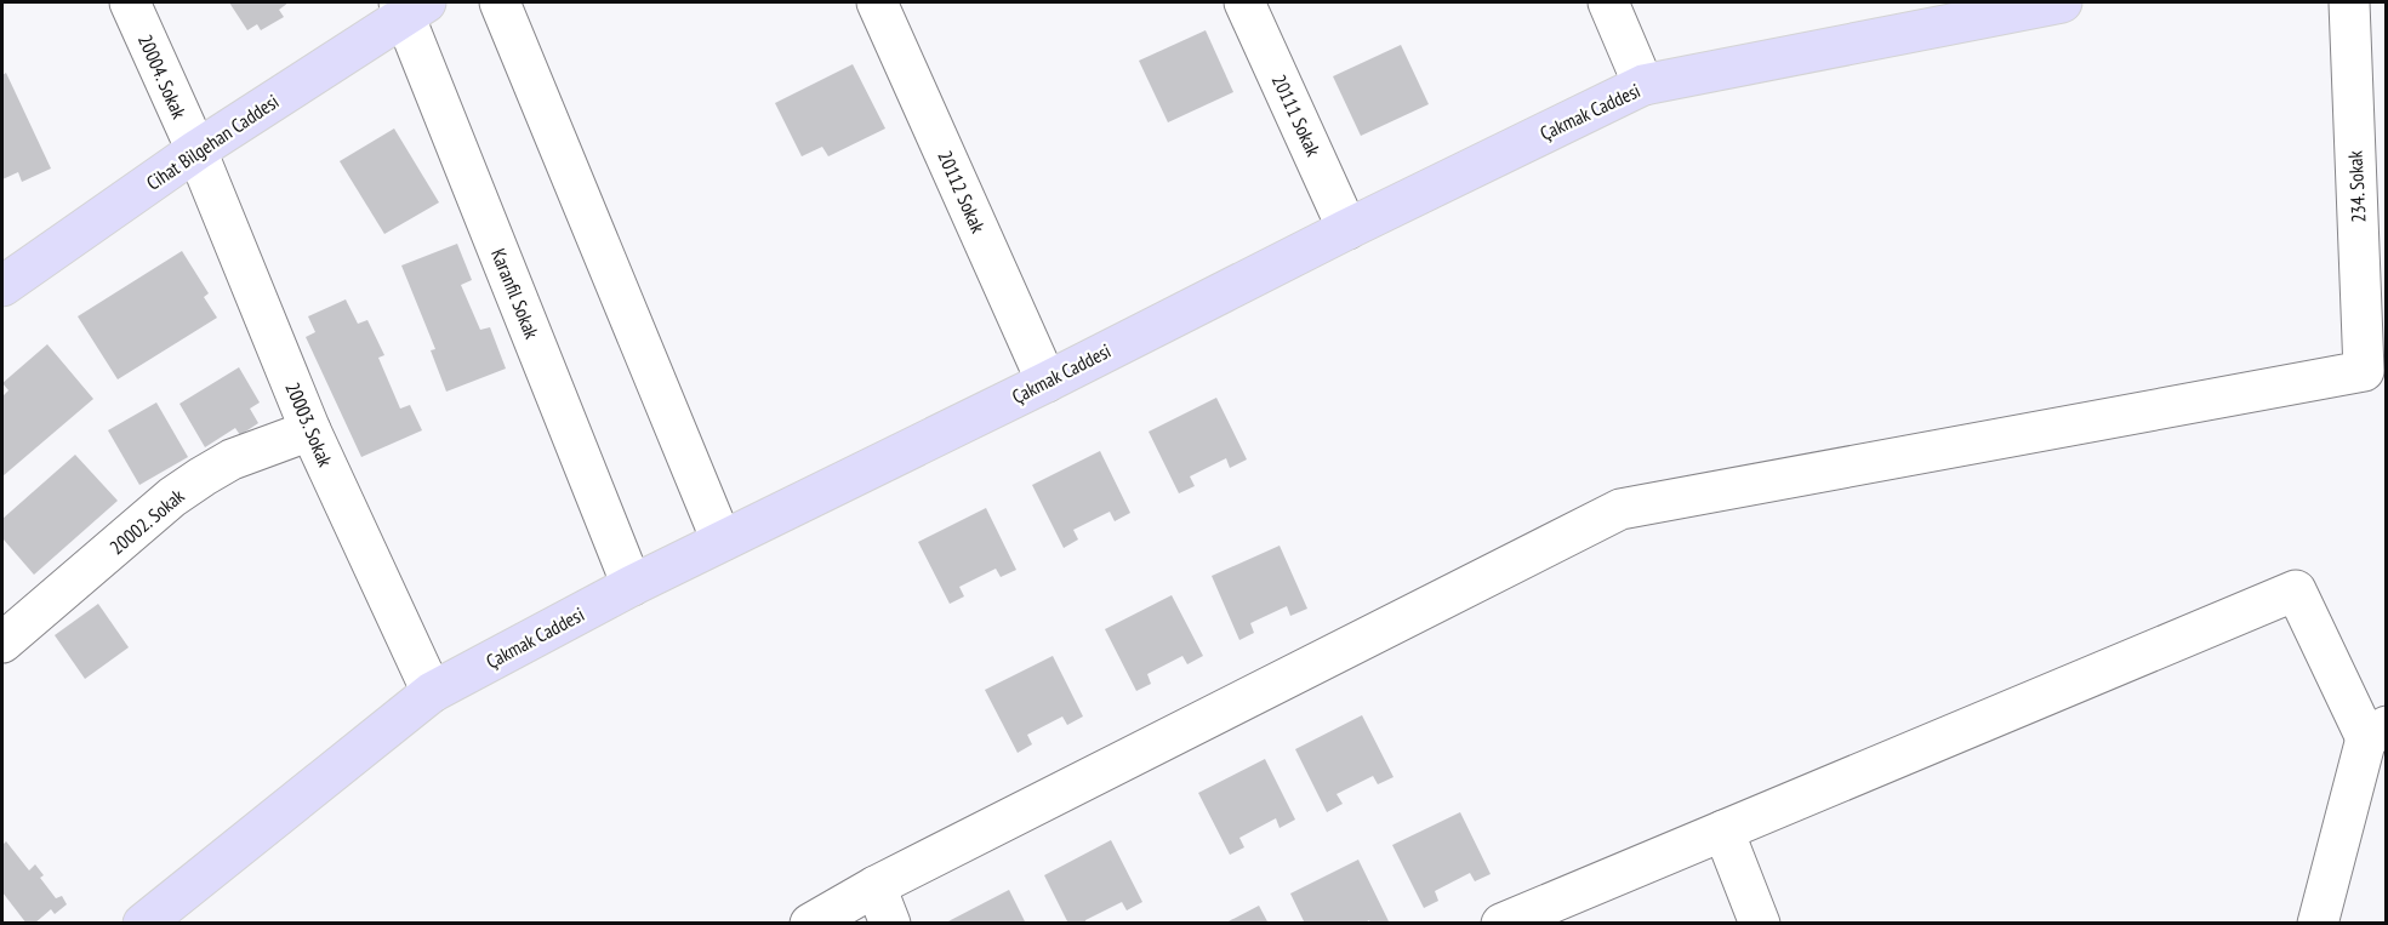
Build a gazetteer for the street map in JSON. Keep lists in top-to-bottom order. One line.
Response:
{"streets":{"main road":["Çakmak Caddesi","Cihat Bilgehan Caddesi"],"street":["20004. Sokak","20111 Sokak","234. Sokak","20112 Sokak","Karanfil Sokak","20003. Sokak","20002. Sokak"]},"crossings":[["20004. Sokak","Cihat Bilgehan Caddesi"],["20004. Sokak","20003. Sokak"],["Çakmak Caddesi","20111 Sokak"],["Çakmak Caddesi","20112 Sokak"],["Çakmak Caddesi","Karanfil Sokak"],["Çakmak Caddesi","20003. Sokak"],["Cihat Bilgehan Caddesi","Karanfil Sokak"],["Cihat Bilgehan Caddesi","20003. Sokak"],["20003. Sokak","20002. Sokak"]]}
